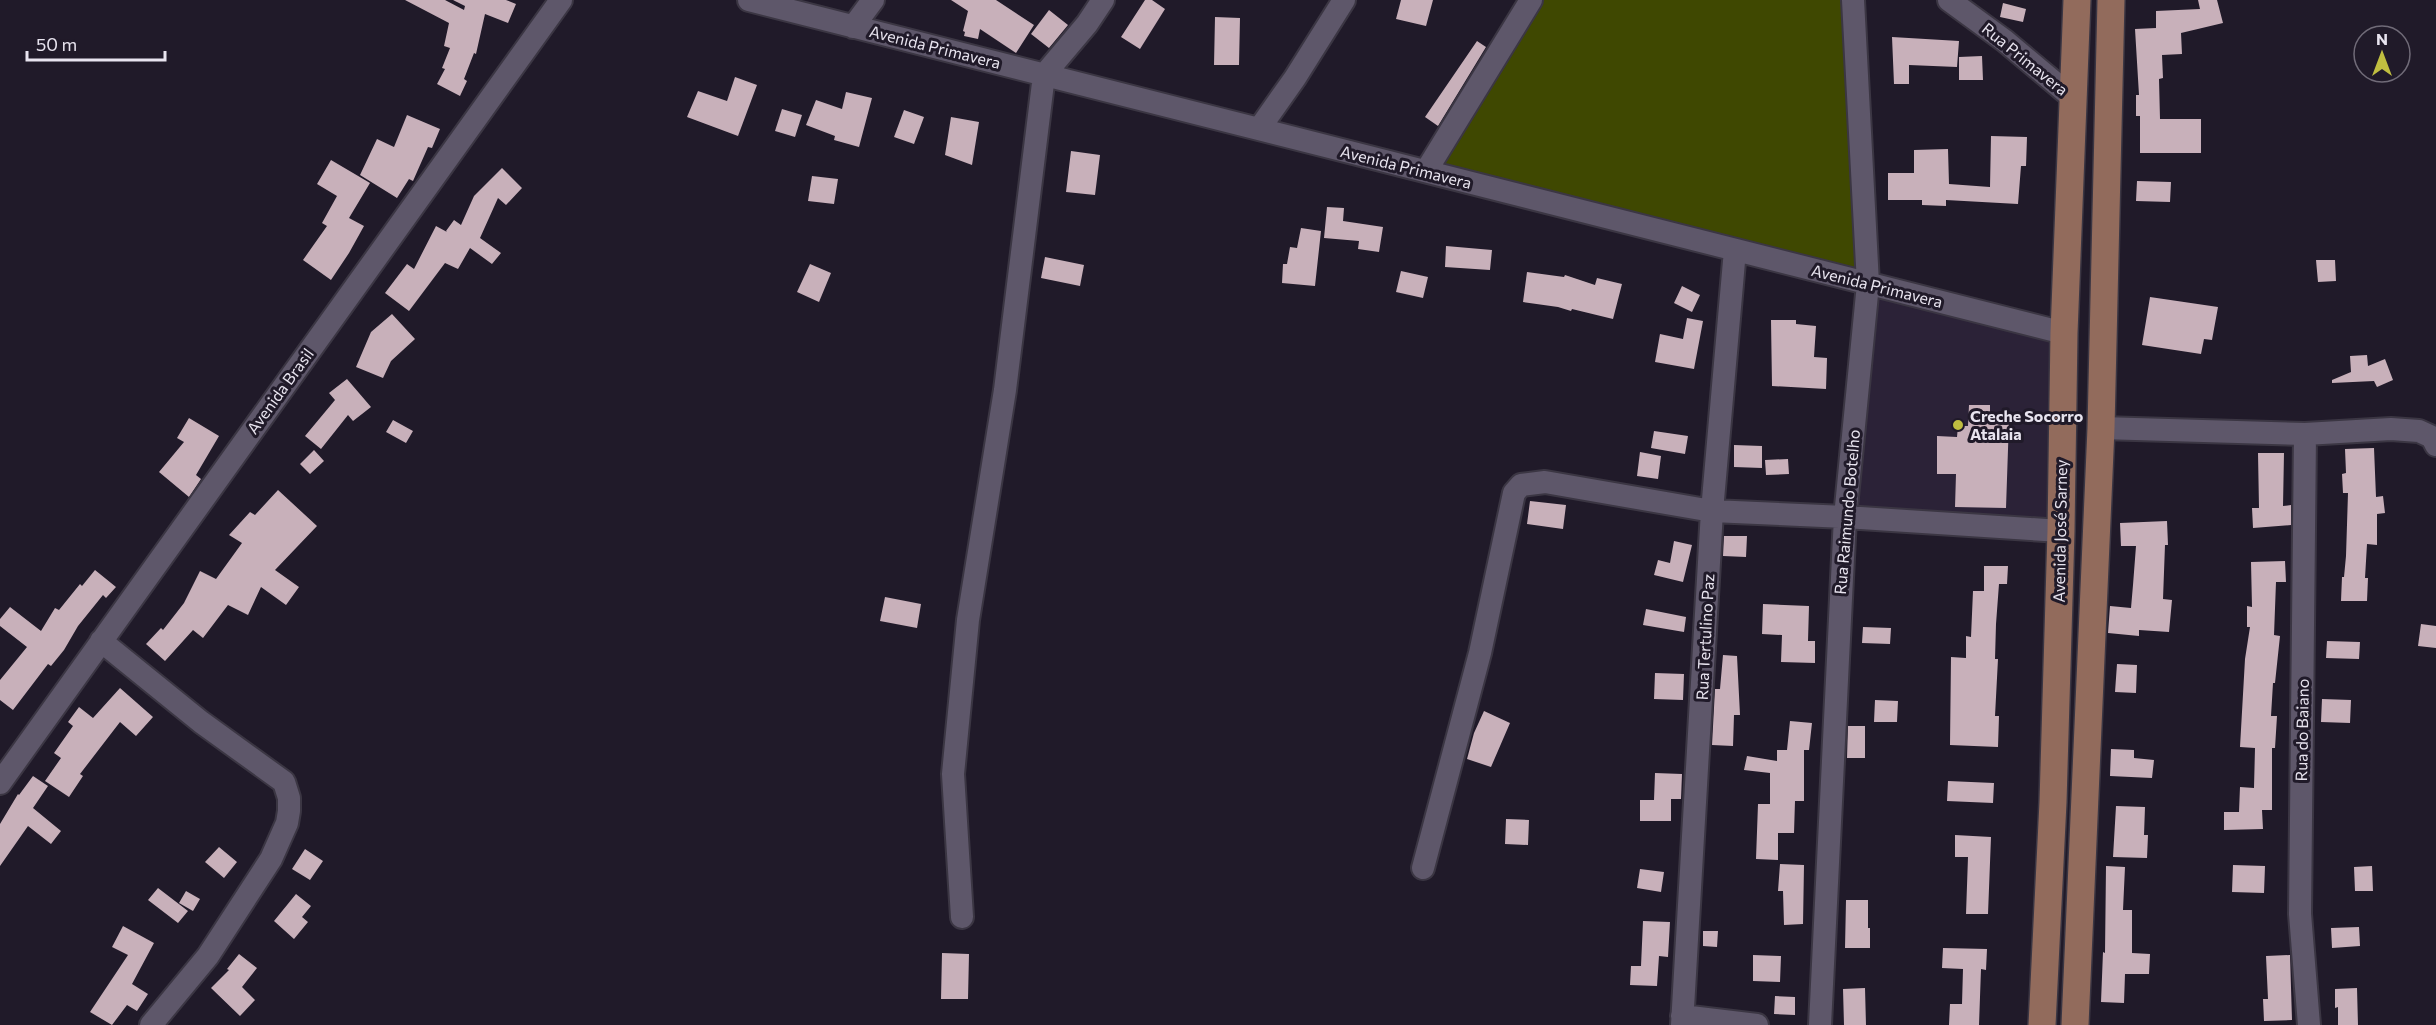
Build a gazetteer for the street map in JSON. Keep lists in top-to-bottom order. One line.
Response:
{"streets":{"main road":["Avenida José Sarney"],"street":["Avenida Primavera","Rua Primavera","Avenida Brasil","Rua Raimundo Botelho","Rua Tertulino Paz","Rua do Baiano"]},"crossings":[["Avenida Primavera","Rua Raimundo Botelho"],["Avenida Primavera","Avenida José Sarney"],["Avenida Primavera","Rua Tertulino Paz"],["Rua Primavera","Avenida José Sarney"]],"places":["Creche Socorro Atalaia"],"scale_bar":"50 m","north":"top"}
